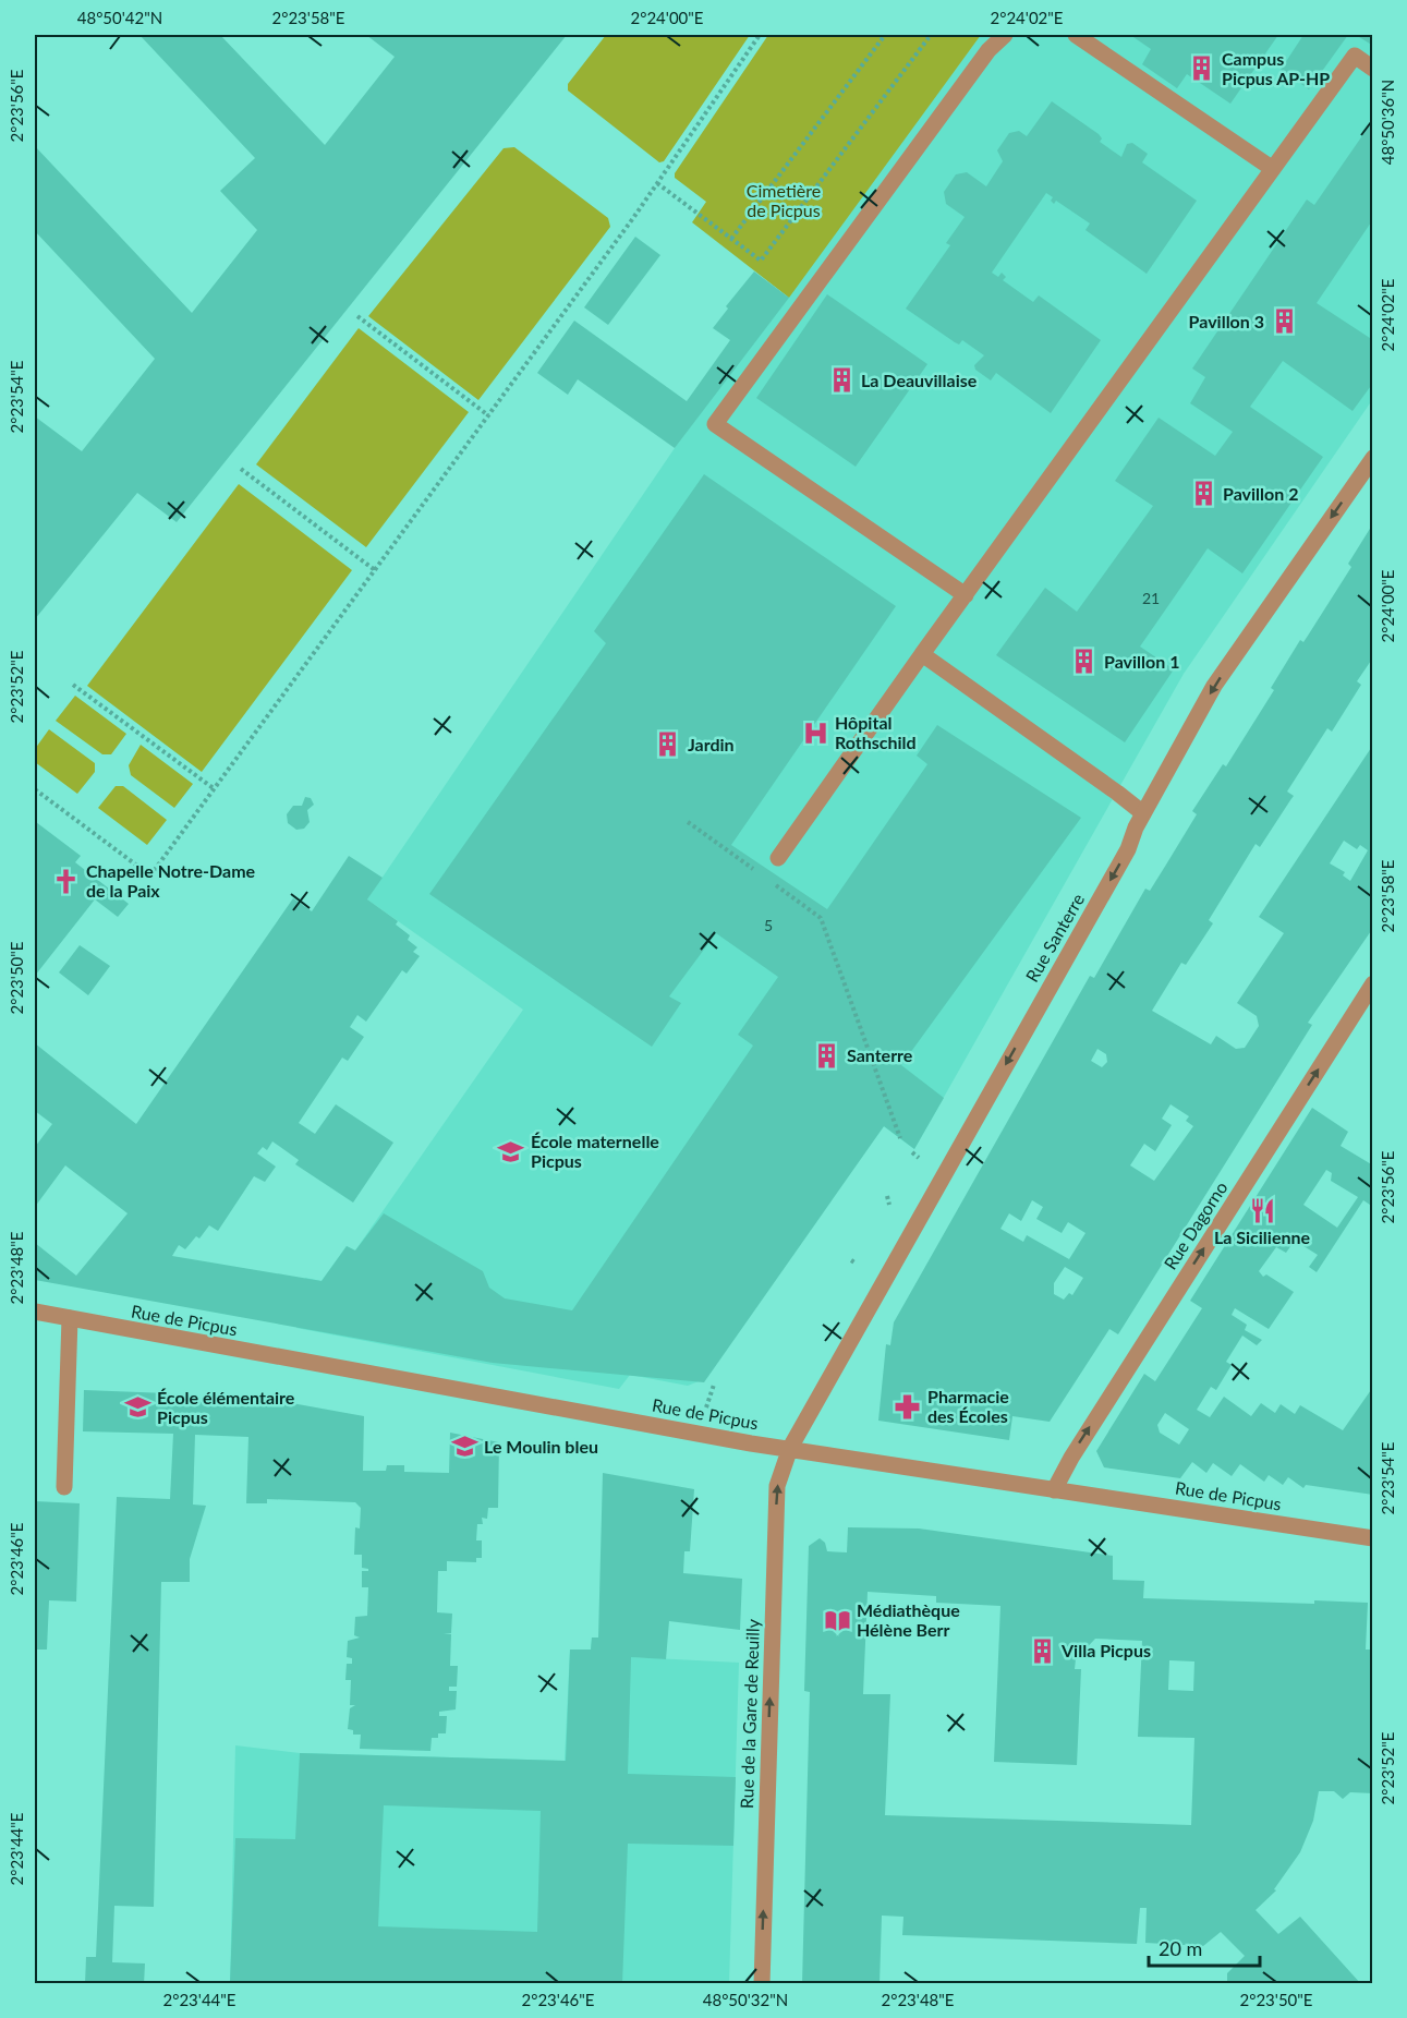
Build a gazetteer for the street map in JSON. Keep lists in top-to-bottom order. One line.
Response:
{"streets":{"street":["Rue Santerre","Rue Dagorno","Rue de Picpus","Rue de la Gare de Reuilly"]},"crossings":[["Rue Santerre","Rue de Picpus"],["Rue Santerre","Rue de la Gare de Reuilly"],["Rue Dagorno","Rue de Picpus"],["Rue de Picpus","Rue de la Gare de Reuilly"]],"one_way":["Rue Santerre","Rue Dagorno","Rue de la Gare de Reuilly"],"parks":["Cimetière de Picpus"],"places":{"building":["Campus Picpus AP-HP","Pavillon 3","La Deauvillaise","Pavillon 2","Pavillon 1","Jardin","Santerre","Villa Picpus"],"hospital":["Hôpital Rothschild"],"church":["Chapelle Notre-Dame de la Paix"],"school or university":["École maternelle Picpus","École élémentaire Picpus","Le Moulin bleu"],"restaurant":["La Sicilienne"],"pharmacy":["Pharmacie des Écoles"],"library":["Médiathèque Hélène Berr"]},"house_numbers":["21","5"],"scale_bar":"20 m","coordinates":["48°50'42\"N","2°23'58\"E","2°24'00\"E","2°24'02\"E","2°23'56\"E","48°50'36\"N","2°23'54\"E","2°23'52\"E","2°23'50\"E","2°23'48\"E","2°23'46\"E","2°23'44\"E","48°50'32\"N"]}
